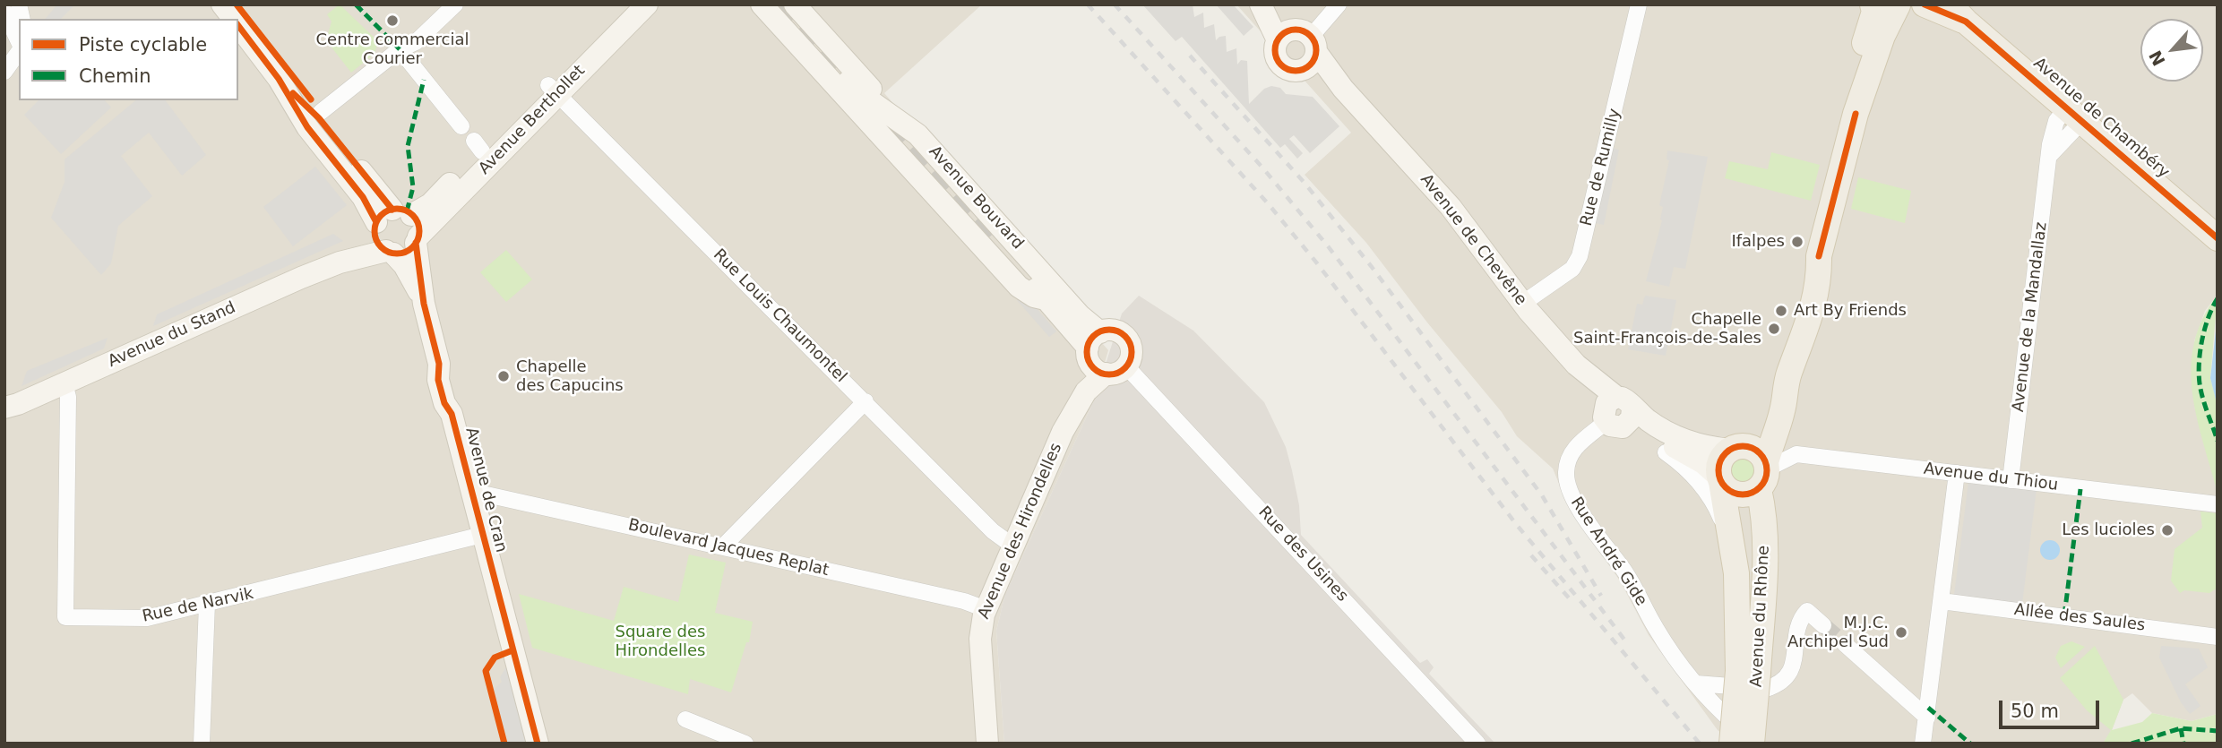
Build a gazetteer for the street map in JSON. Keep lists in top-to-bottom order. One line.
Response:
{"streets":{"main road":["Avenue de Chambéry","Avenue Berthollet","Avenue Bouvard","Avenue de Chevêne","Avenue du Stand","Avenue de Cran","Avenue des Hirondelles","Avenue du Rhône"],"street":["Rue de Rumilly","Rue Louis Chaumontel","Avenue de la Mandallaz","Avenue du Thiou","Boulevard Jacques Replat","Rue André Gide","Rue des Usines","Rue de Narvik","Allée des Saules"]},"crossings":[["Avenue de Chambéry","Avenue de la Mandallaz"],["Avenue Berthollet","Rue Louis Chaumontel"],["Avenue Berthollet","Avenue du Stand"],["Avenue Berthollet","Avenue de Cran"],["Rue de Rumilly","Avenue de Chevêne"],["Avenue Bouvard","Avenue des Hirondelles"],["Avenue Bouvard","Rue des Usines"],["Avenue de Chevêne","Avenue du Thiou"],["Avenue de Chevêne","Rue André Gide"],["Avenue de Chevêne","Avenue du Rhône"],["Rue Louis Chaumontel","Avenue des Hirondelles"],["Avenue de la Mandallaz","Avenue du Thiou"],["Avenue du Stand","Avenue de Cran"],["Avenue du Stand","Rue de Narvik"],["Avenue du Thiou","Avenue du Rhône"],["Avenue de Cran","Boulevard Jacques Replat"],["Avenue de Cran","Rue de Narvik"],["Avenue des Hirondelles","Boulevard Jacques Replat"],["Avenue des Hirondelles","Rue des Usines"],["Rue André Gide","Avenue du Rhône"]],"parks":["Square des Hirondelles"],"places":["Centre commercial Courier","Ifalpes","Art By Friends","Chapelle Saint-François-de-Sales","Chapelle des Capucins","Les lucioles","M.J.C. Archipel Sud"],"legend":["Piste cyclable","Chemin"],"scale_bar":"50 m","north":"bottom left"}
